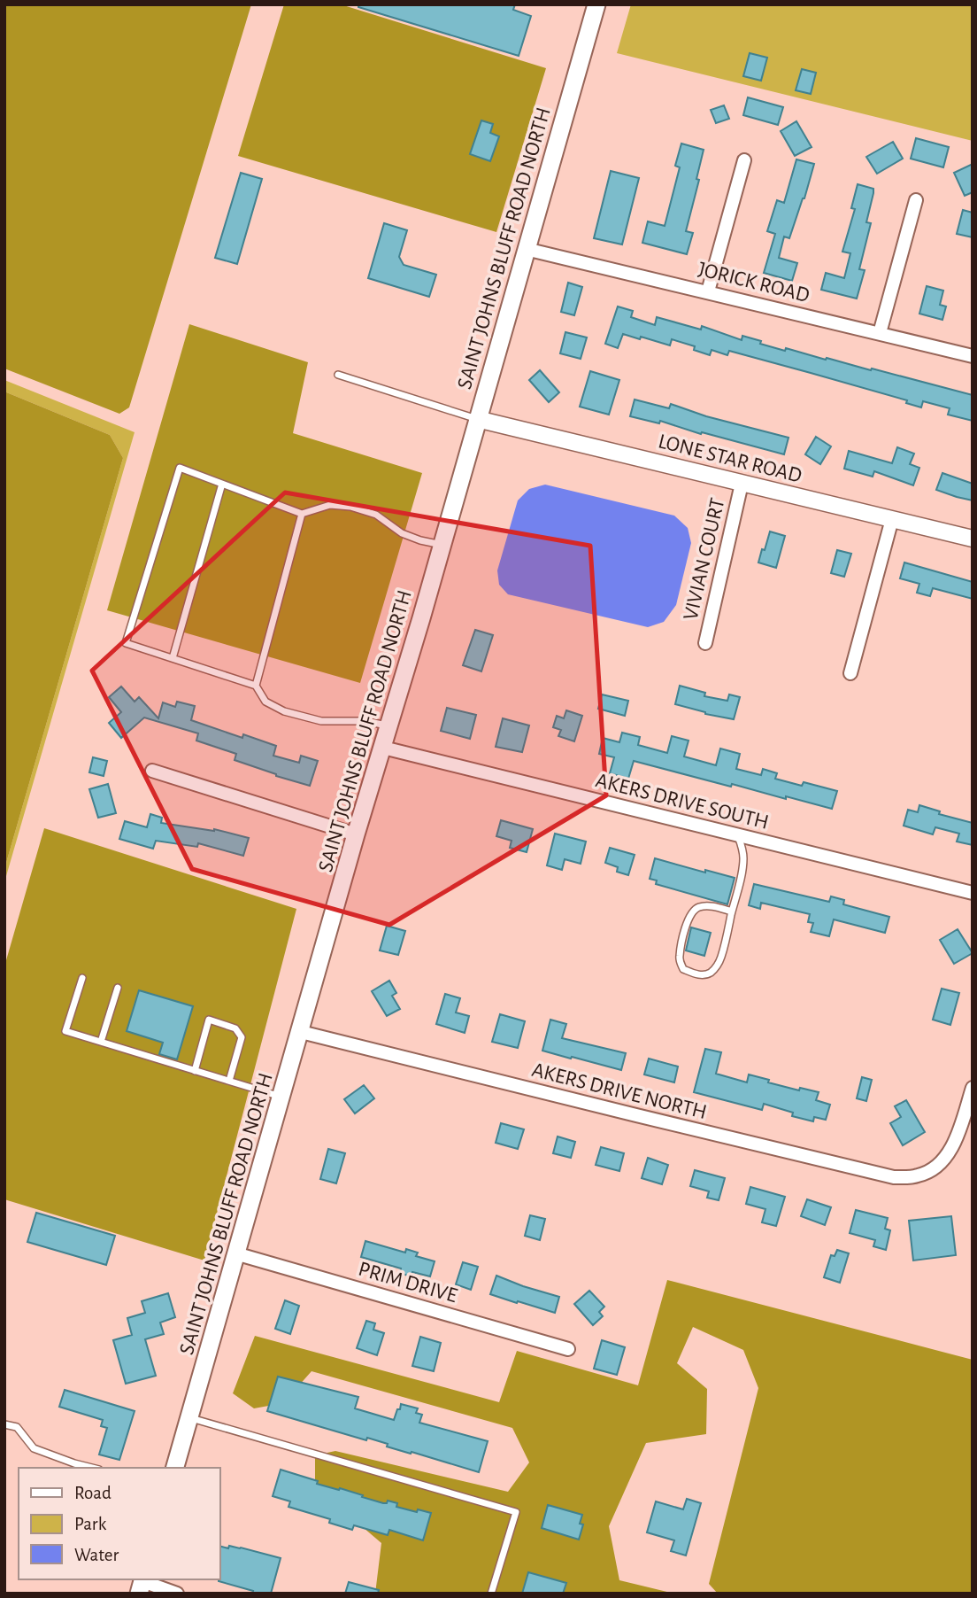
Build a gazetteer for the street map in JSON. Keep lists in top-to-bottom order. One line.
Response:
{"streets":{"main road":["SAINT JOHNS BLUFF ROAD NORTH"],"street":["JORICK ROAD","LONE STAR ROAD","VIVIAN COURT","AKERS DRIVE SOUTH","AKERS DRIVE NORTH","PRIM DRIVE"]},"crossings":[["SAINT JOHNS BLUFF ROAD NORTH","JORICK ROAD"],["SAINT JOHNS BLUFF ROAD NORTH","LONE STAR ROAD"],["SAINT JOHNS BLUFF ROAD NORTH","AKERS DRIVE SOUTH"],["SAINT JOHNS BLUFF ROAD NORTH","AKERS DRIVE NORTH"],["SAINT JOHNS BLUFF ROAD NORTH","PRIM DRIVE"],["LONE STAR ROAD","VIVIAN COURT"]],"legend":["Road","Park","Water"]}
